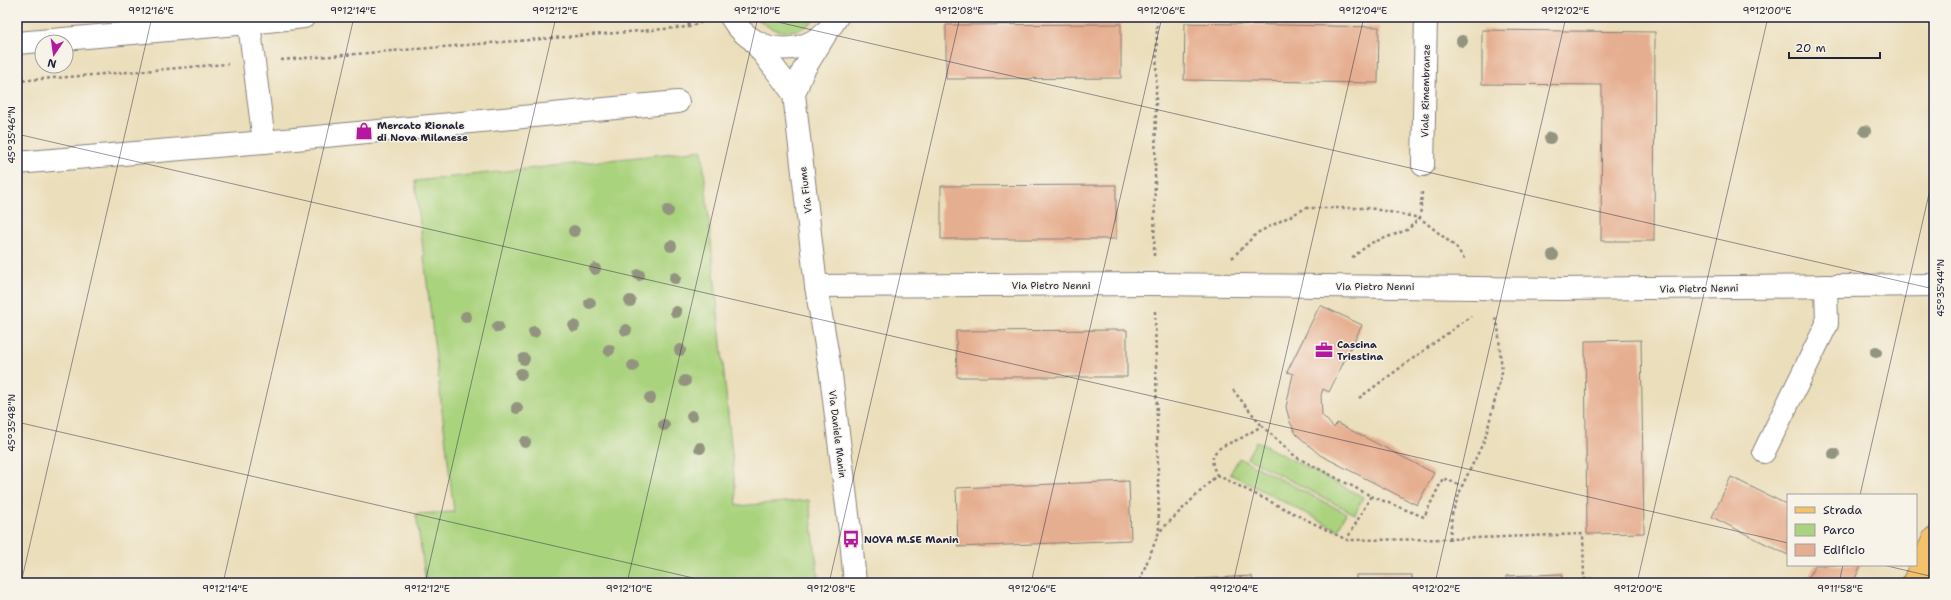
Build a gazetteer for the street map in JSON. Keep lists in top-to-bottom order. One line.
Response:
{"streets":{"street":["Viale Rimembranze","Via Fiume","Via Pietro Nenni","Via Daniele Manin"]},"crossings":[["Via Fiume","Via Pietro Nenni"],["Via Fiume","Via Daniele Manin"],["Via Pietro Nenni","Via Daniele Manin"]],"places":{"shop":["Mercato Rionale di Nova Milanese"],"office":["Cascina Triestina"],"bus stop":["NOVA M.SE Manin"]},"legend":["Strada","Parco","Edificio"],"scale_bar":"20 m","north":"bottom","coordinates":["9°12'16\"E","9°12'14\"E","9°12'12\"E","9°12'10\"E","9°12'08\"E","9°12'06\"E","9°12'04\"E","9°12'02\"E","9°12'00\"E","45°35'46\"N","45°35'44\"N","45°35'48\"N","9°11'58\"E"]}
